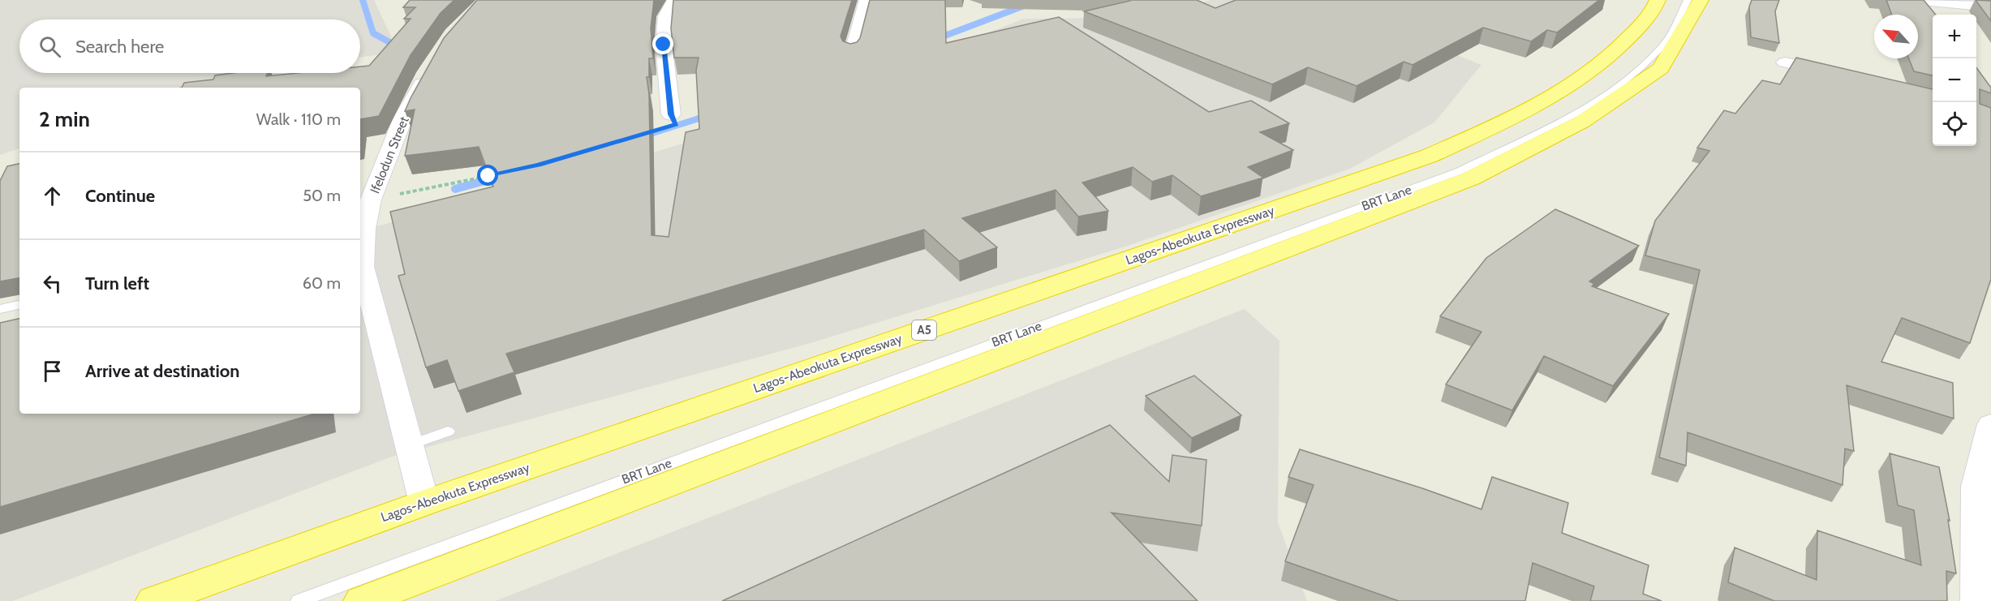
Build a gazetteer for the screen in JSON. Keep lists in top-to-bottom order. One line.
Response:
{"streets":{"highway":["Lagos-Abeokuta Expressway","A5"],"street":["Ifelodun Street"],"lane":["BRT Lane"]},"crossings":[["Ifelodun Street","Lagos-Abeokuta Expressway"]],"north":"top left","page":{"map_buttons":["+","−"],"search":"Search here","heading":["2 min","Walk · 110 m"],"list":[["Continue","50 m"],["Turn left","60 m"],"Arrive at destination"]}}
